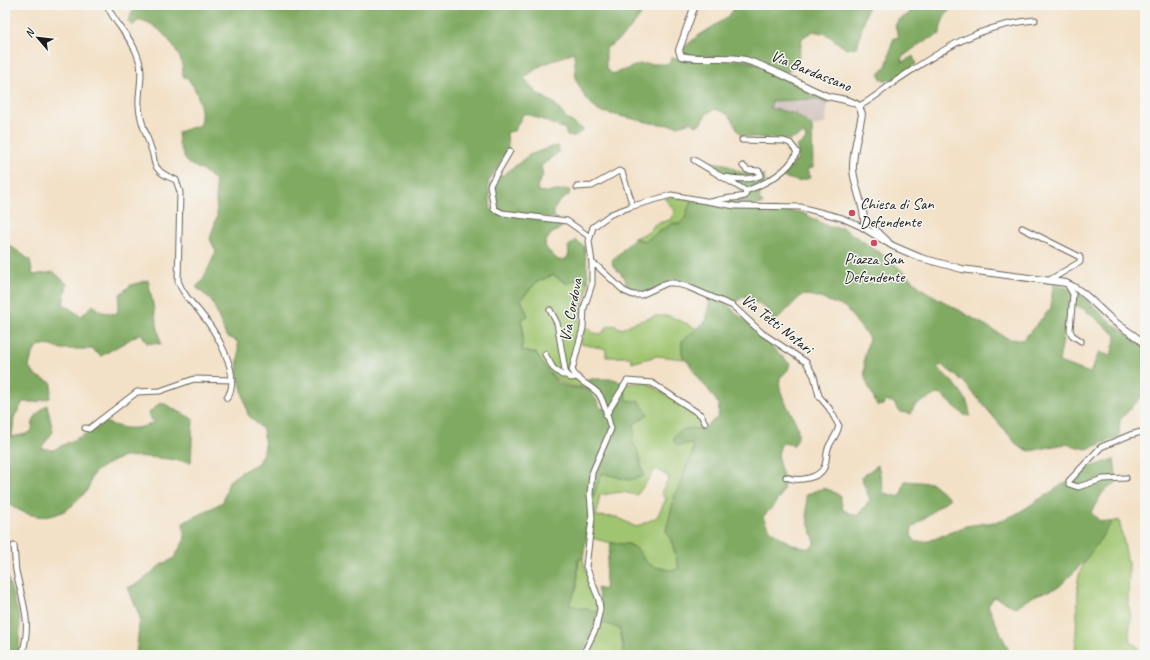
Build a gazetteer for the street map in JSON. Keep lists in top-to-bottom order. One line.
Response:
{"streets":{"street":["Via Bardassano","Via Cordova","Via Tetti Notari"]},"crossings":[["Via Cordova","Via Tetti Notari"]],"places":["Chiesa di San Defendente","Piazza San Defendente"],"north":"top left"}
